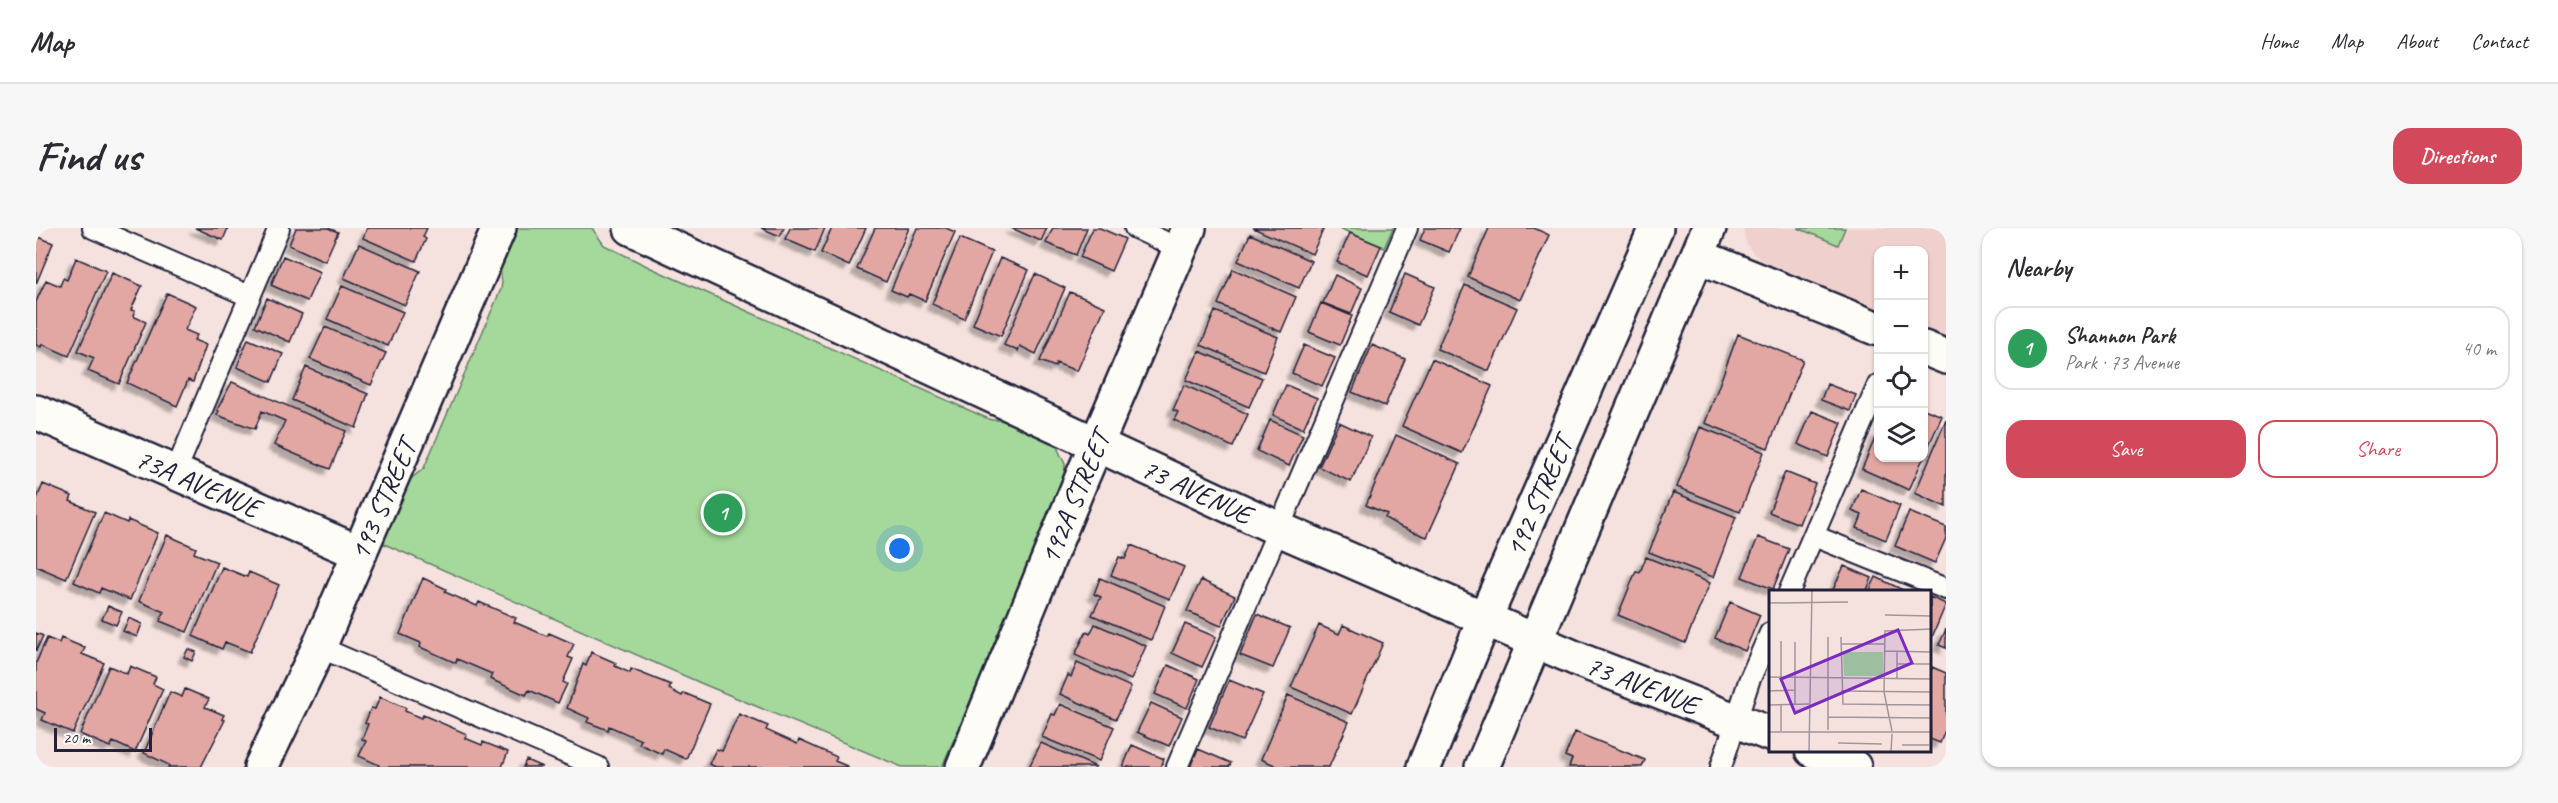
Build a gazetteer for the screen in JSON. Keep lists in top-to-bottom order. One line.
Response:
{"streets":{"street":["73A AVENUE","73 AVENUE","192A STREET","192 STREET","193 STREET"]},"crossings":[["73A AVENUE","193 STREET"],["73 AVENUE","192A STREET"],["73 AVENUE","192 STREET"]],"scale_bar":"20 m","page":{"header":"Map","nav":["Home","Map","About","Contact"],"buttons":["Directions",["Save","Share"]],"title":"Find us","heading":"Nearby","map_buttons":["+","−"],"list":[{"mark":"1","name":"Shannon Park","note":"Park · 73 Avenue","value":"40 m"}],"pins":"1","scale":"20 m"}}
